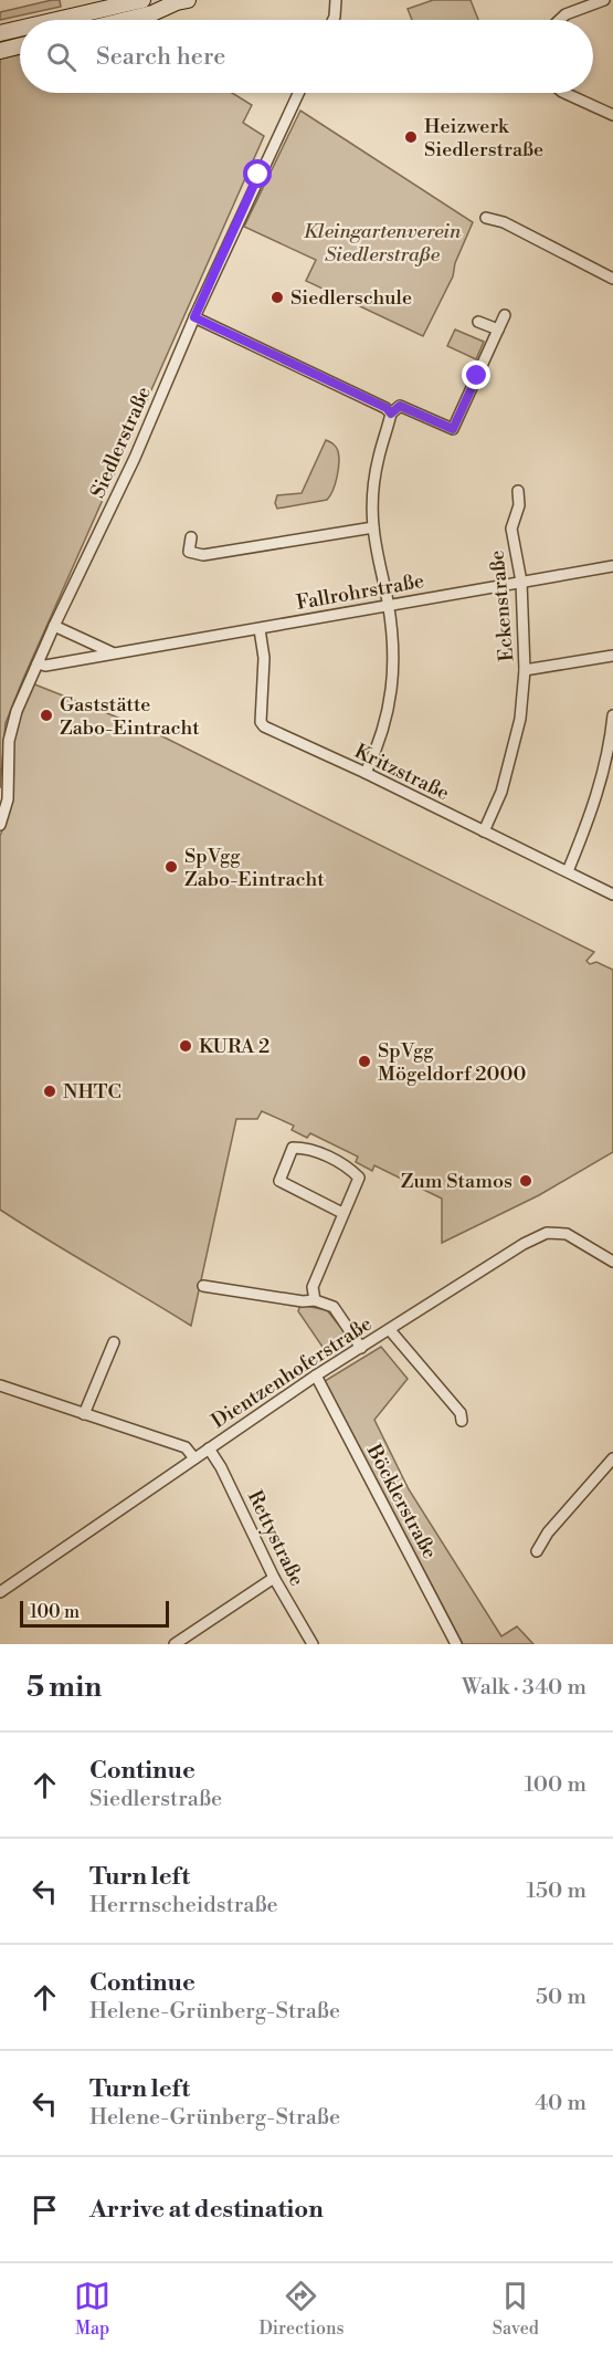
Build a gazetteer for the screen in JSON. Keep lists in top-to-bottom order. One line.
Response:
{"streets":{"street":["Siedlerstraße","Fallrohrstraße","Eckenstraße","Kritzstraße","Dientzenhoferstraße","Böcklerstraße","Rettystraße"]},"crossings":[["Siedlerstraße","Fallrohrstraße"],["Fallrohrstraße","Eckenstraße"],["Fallrohrstraße","Kritzstraße"],["Eckenstraße","Kritzstraße"],["Dientzenhoferstraße","Böcklerstraße"],["Dientzenhoferstraße","Rettystraße"]],"parks":["Kleingartenverein Siedlerstraße"],"places":["Heizwerk Siedlerstraße","Siedlerschule","Gaststätte Zabo-Eintracht","SpVgg Zabo-Eintracht","KURA 2","SpVgg Mögeldorf 2000","NHTC","Zum Stamos"],"scale_bar":"100 m","page":{"search":"Search here","scale":"100 m","heading":["5 min","Walk · 340 m"],"list":[["Continue","Siedlerstraße","100 m"],["Turn left","Herrnscheidstraße","150 m"],["Continue","Helene-Grünberg-Straße","50 m"],["Turn left","Helene-Grünberg-Straße","40 m"],"Arrive at destination"],"nav":["Map","Directions","Saved"]}}
